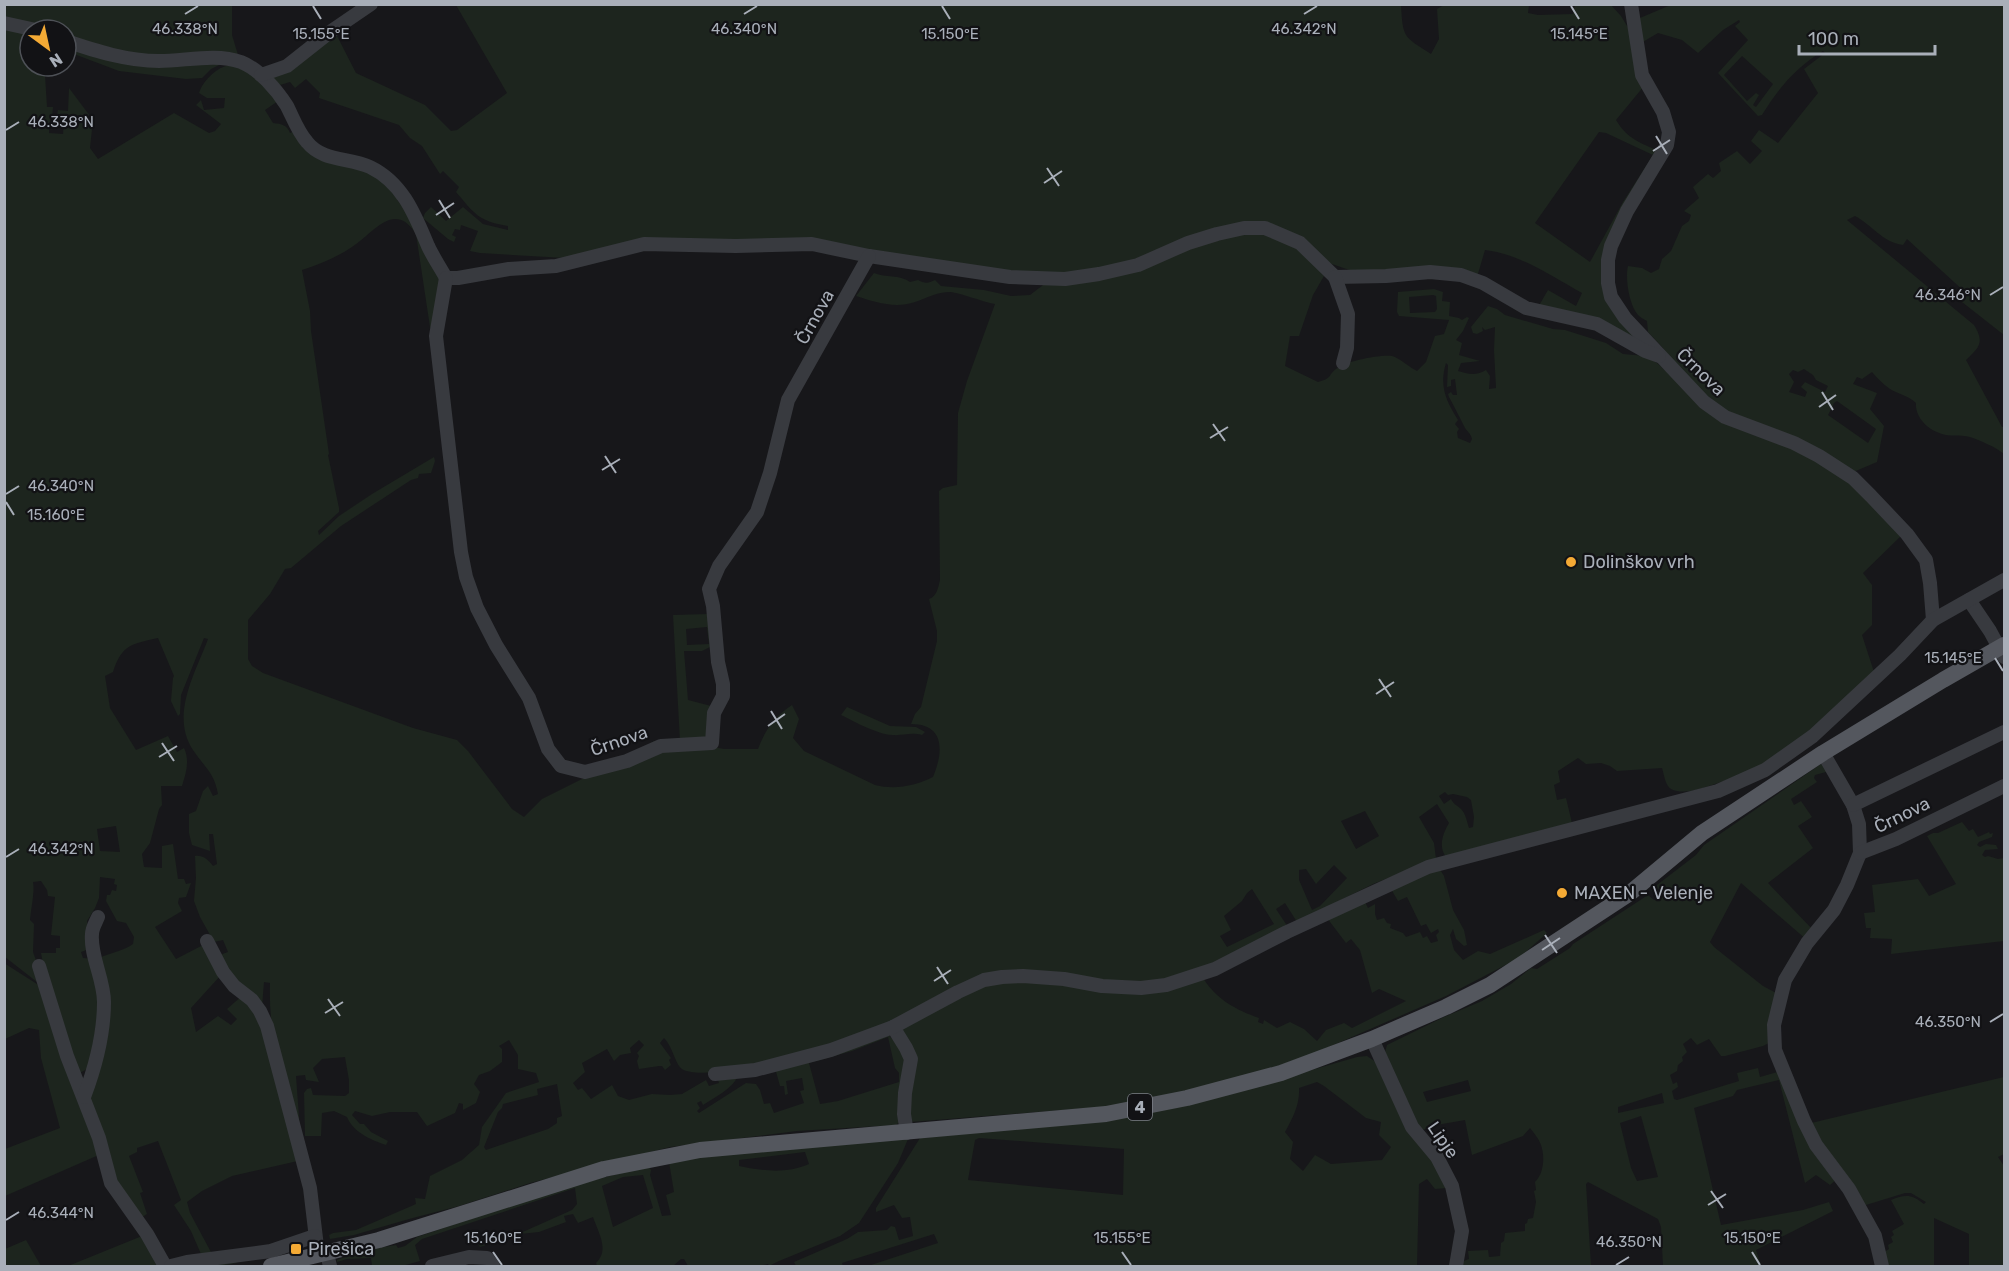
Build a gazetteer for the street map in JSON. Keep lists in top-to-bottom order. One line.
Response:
{"streets":{"main road":["4"],"street":["Črnova","Lipje"]},"crossings":[["Črnova","4"],["4","Lipje"]],"places":{"other":["Dolinškov vrh","MAXEN - Velenje"],"transit":["Pirešica"]},"scale_bar":"100 m","north":"bottom right","coordinates":["46.338°N","46.340°N","46.342°N","15.155°E","15.150°E","15.145°E","46.346°N","15.160°E","46.350°N","46.344°N"]}
